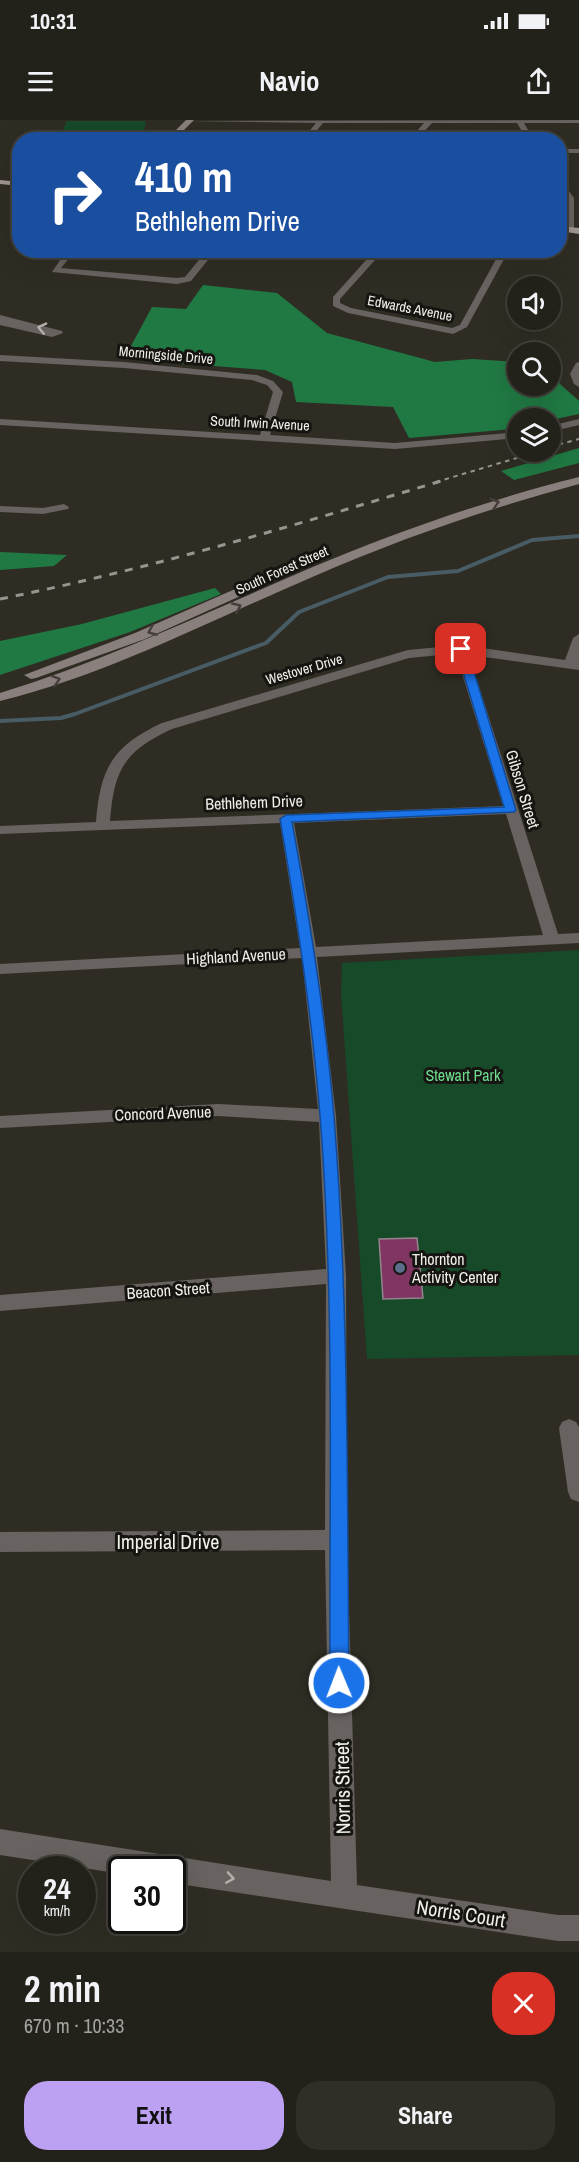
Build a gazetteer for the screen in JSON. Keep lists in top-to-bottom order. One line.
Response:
{"streets":{"street":["Edwards Avenue","Morningside Drive","South Irwin Avenue","South Forest Street","Westover Drive","Gibson Street","Bethlehem Drive","Highland Avenue","Concord Avenue","Beacon Street","Imperial Drive","Norris Street","Norris Court"]},"crossings":[["Morningside Drive","South Irwin Avenue"],["Westover Drive","Gibson Street"],["Westover Drive","Bethlehem Drive"],["Gibson Street","Bethlehem Drive"],["Gibson Street","Highland Avenue"],["Bethlehem Drive","Norris Street"],["Highland Avenue","Norris Street"],["Concord Avenue","Norris Street"],["Beacon Street","Norris Street"],["Imperial Drive","Norris Street"],["Norris Street","Norris Court"]],"parks":["Stewart Park"],"places":["Thornton Activity Center"],"page":{"status":"10:31","header":"Navio","turn":["410 m","Bethlehem Drive"],"speed":"24 km/h","limit":"30","heading":["2 min","670 m · 10:33"],"buttons":["Exit","Share"]}}
